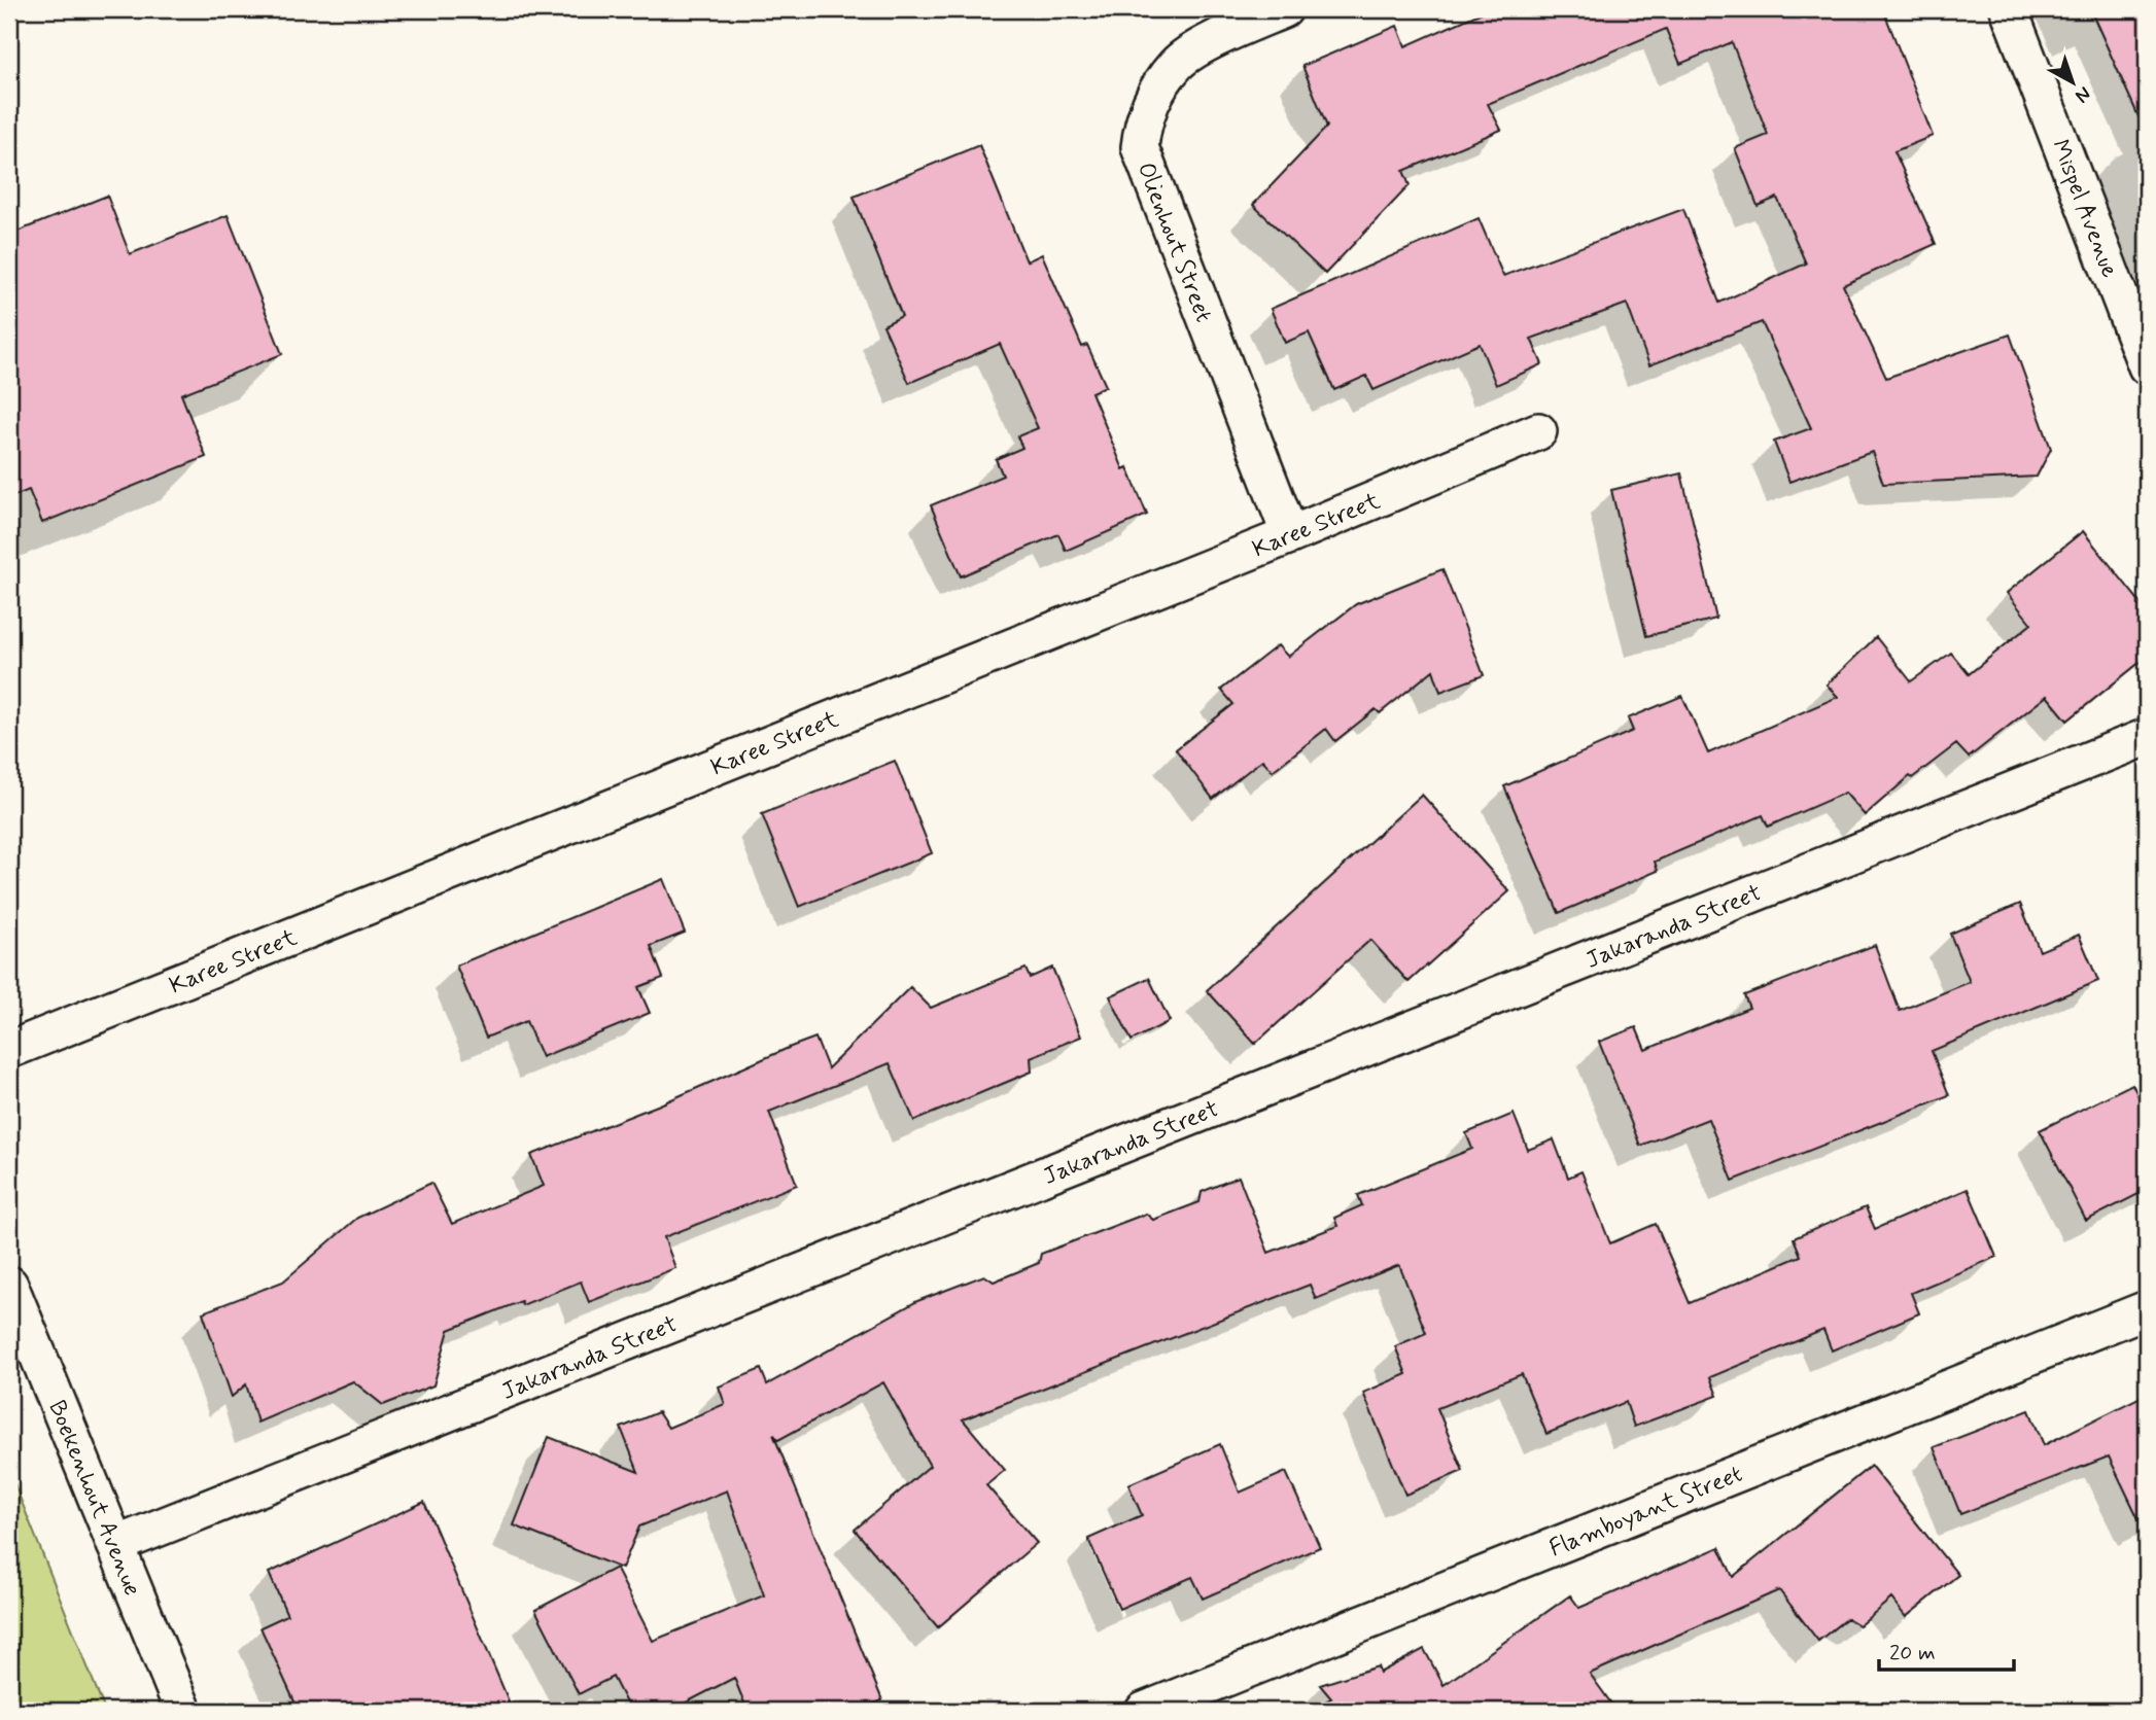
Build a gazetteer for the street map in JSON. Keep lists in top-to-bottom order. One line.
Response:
{"streets":{"street":["Mispel Avenue","Olienhout Street","Karee Street","Jakaranda Street","Boekenhout Avenue","Flamboyant Street"]},"crossings":[["Olienhout Street","Karee Street"],["Jakaranda Street","Boekenhout Avenue"]],"scale_bar":"20 m","north":"bottom right"}
